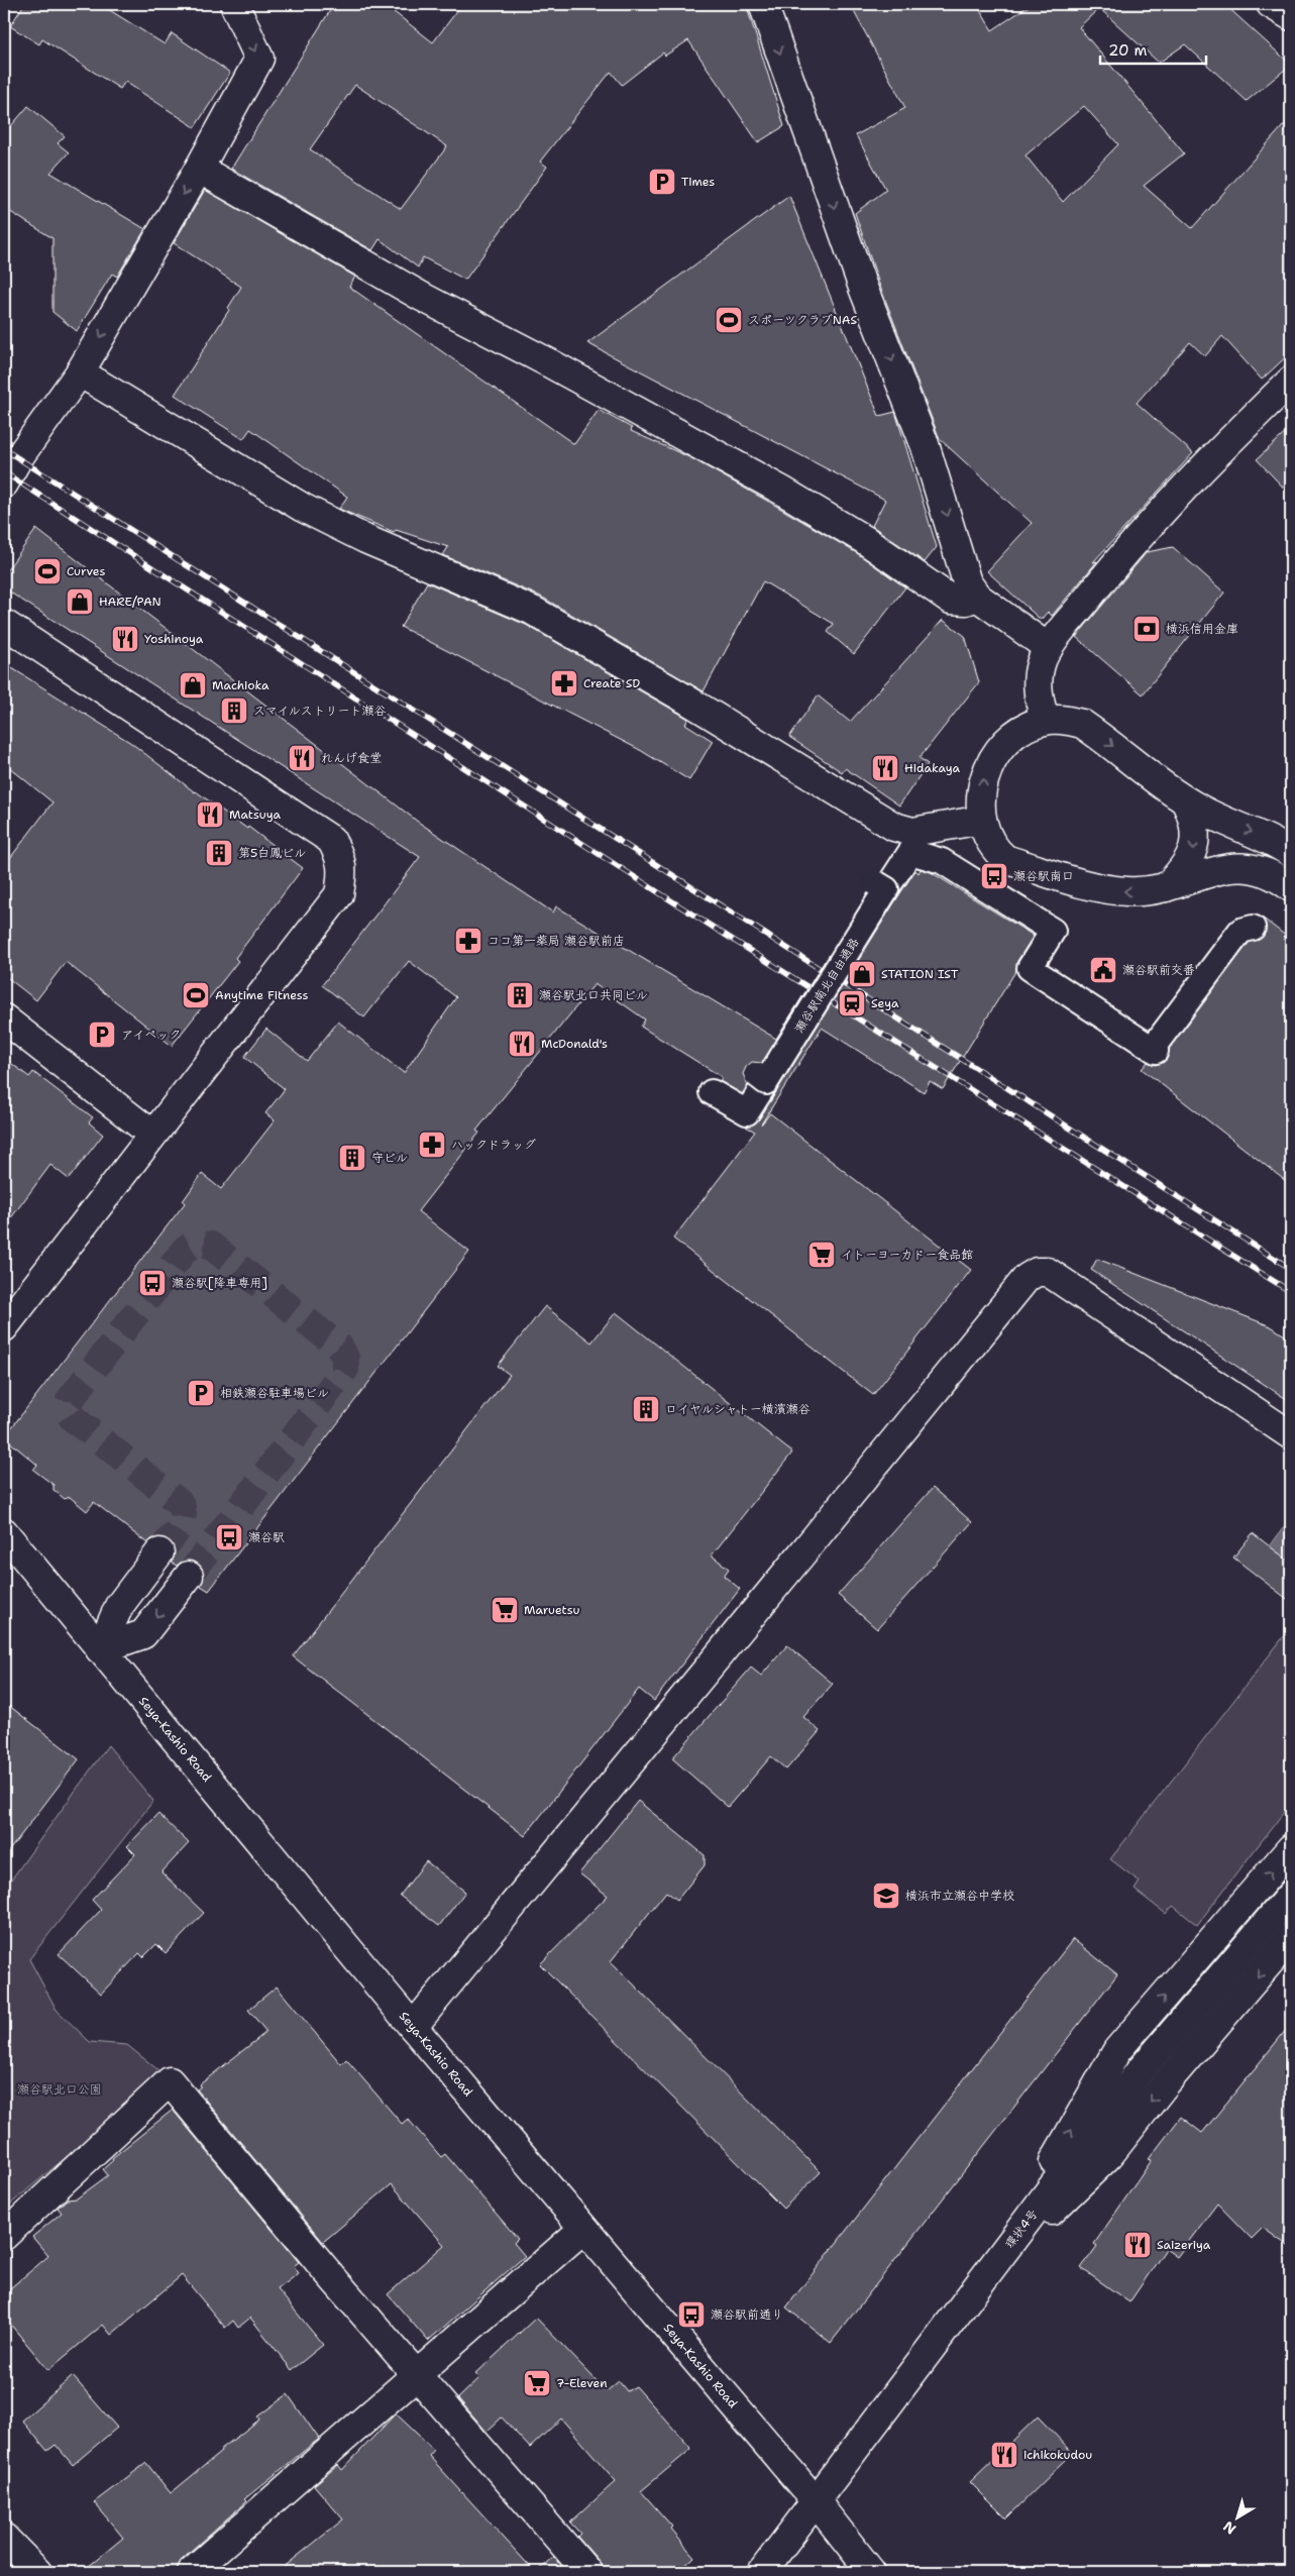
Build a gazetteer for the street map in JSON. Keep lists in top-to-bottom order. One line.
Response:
{"streets":{"street":["瀬谷駅南北自由通路","Seya-Kashio Road","環状4号"]},"crossings":[["Seya-Kashio Road","環状4号"]],"parks":["瀬谷駅北口公園"],"places":{"parking":["Times","アイペック","相鉄瀬谷駐車場ビル"],"sports":["スポーツクラブNAS","Curves","Anytime Fitness"],"shop":["HARE/PAN","Machioka","STATION IST"],"bank":["横浜信用金庫"],"restaurant":["Yoshinoya","れんげ食堂","Hidakaya","Matsuya","McDonald's","Saizeriya","ichikokudou"],"pharmacy":["Create SD","ココ第一薬局 瀬谷駅前店","ハックドラッグ"],"building":["スマイルストリート瀬谷","第5白鳳ビル","瀬谷駅北口共同ビル","守ビル","ロイヤルシャトー横濱瀬谷"],"bus stop":["瀬谷駅南口","瀬谷駅[降車専用]","瀬谷駅","瀬谷駅前通り"],"public building":["瀬谷駅前交番"],"station":["Seya"],"supermarket":["イトーヨーカドー食品館","Maruetsu","7-Eleven"],"school or university":["横浜市立瀬谷中学校"]},"scale_bar":"20 m","north":"bottom left"}
